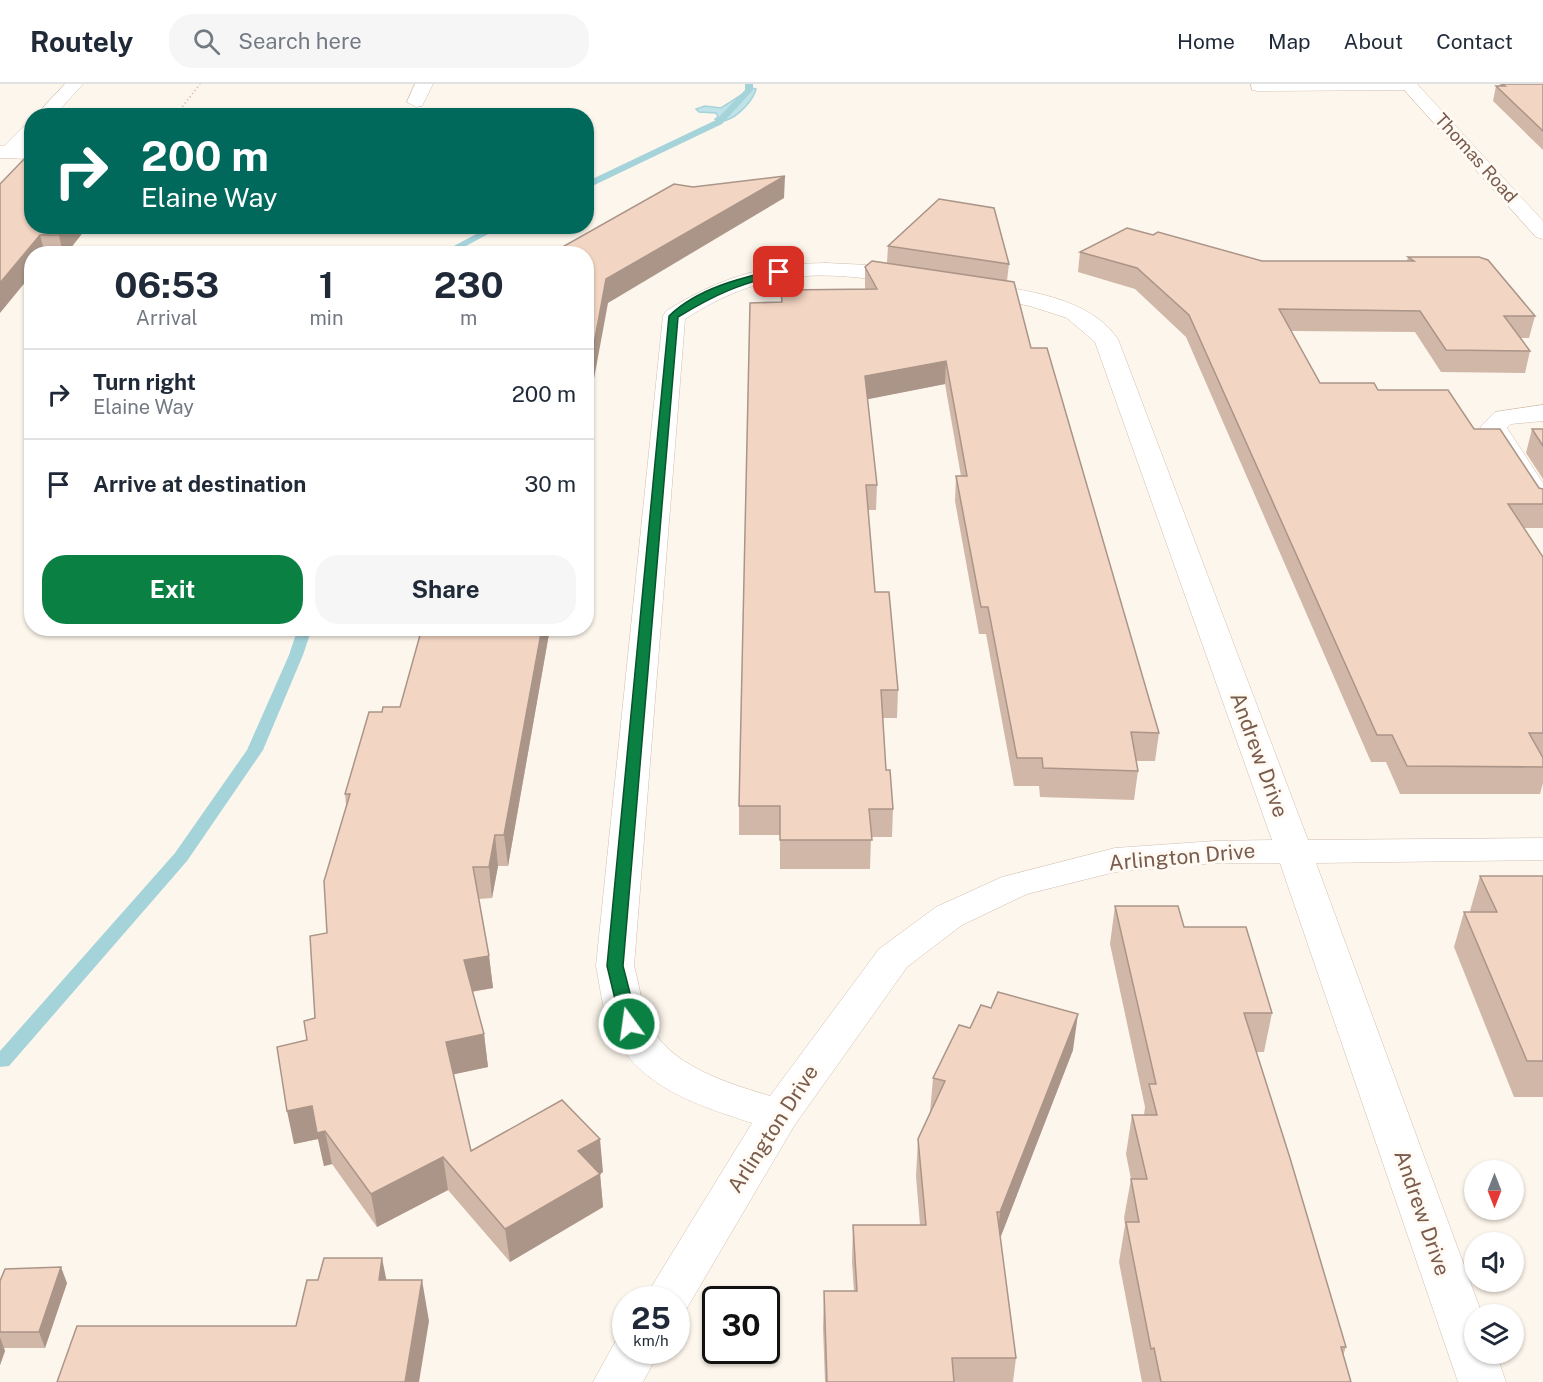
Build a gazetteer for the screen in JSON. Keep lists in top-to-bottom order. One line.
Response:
{"streets":{"street":["Thomas Road","Andrew Drive","Arlington Drive"]},"crossings":[["Andrew Drive","Arlington Drive"]],"north":"bottom","page":{"header":"Routely","search":"Search here","nav":["Home","Map","About","Contact"],"turn":["200 m","Elaine Way"],"eta":["06:53","Arrival","1","min","230","m"],"list":[{"name":"Turn right","note":"Elaine Way","value":"200 m"},{"name":"Arrive at destination","value":"30 m"}],"buttons":["Exit","Share"],"speed":"25 km/h","limit":"30"}}
